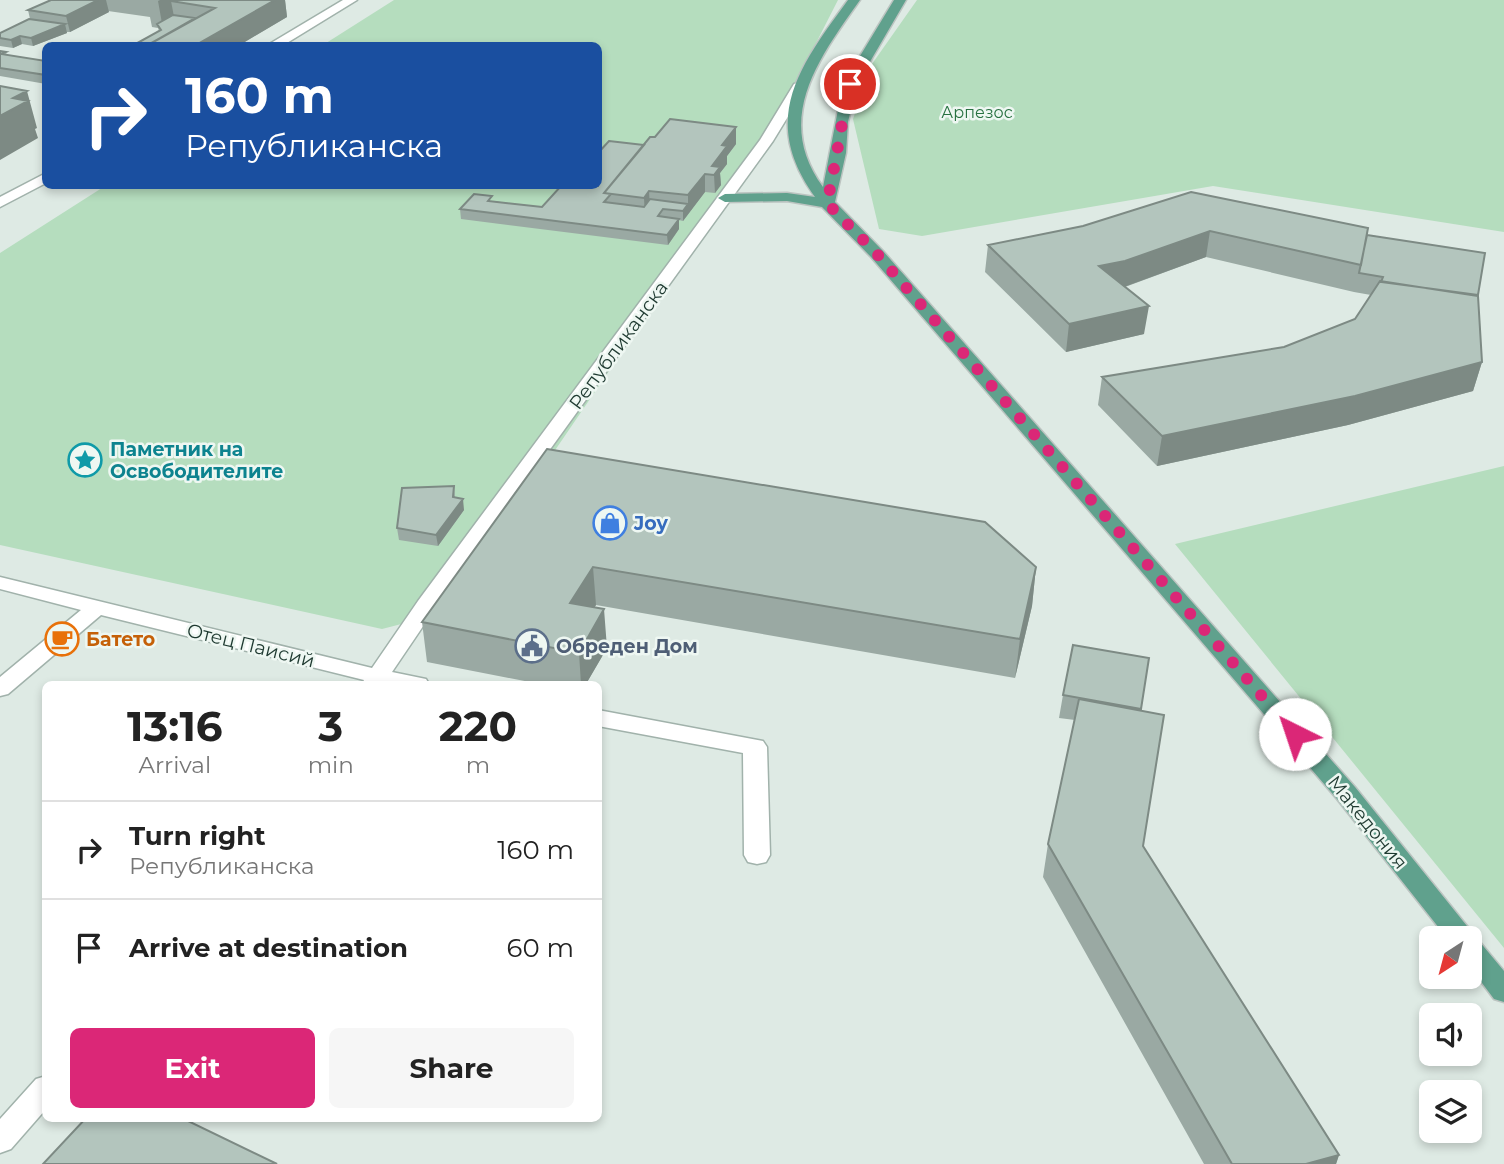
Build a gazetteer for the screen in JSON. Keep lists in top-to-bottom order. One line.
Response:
{"streets":{"main road":["Републиканска","Македония"],"street":["Отец Паисий"]},"crossings":[["Републиканска","Отец Паисий"],["Републиканска","Македония"]],"parks":["Арпезос"],"places":{"place":["Паметник на Освободителите"],"shop":["Joy"],"cafe":["Батето"],"public building":["Обреден Дом"]},"north":"bottom left","page":{"turn":["160 m","Републиканска"],"eta":["13:16","Arrival","3","min","220","m"],"list":[{"name":"Turn right","note":"Републиканска","value":"160 m"},{"name":"Arrive at destination","value":"60 m"}],"buttons":["Exit","Share"]}}
